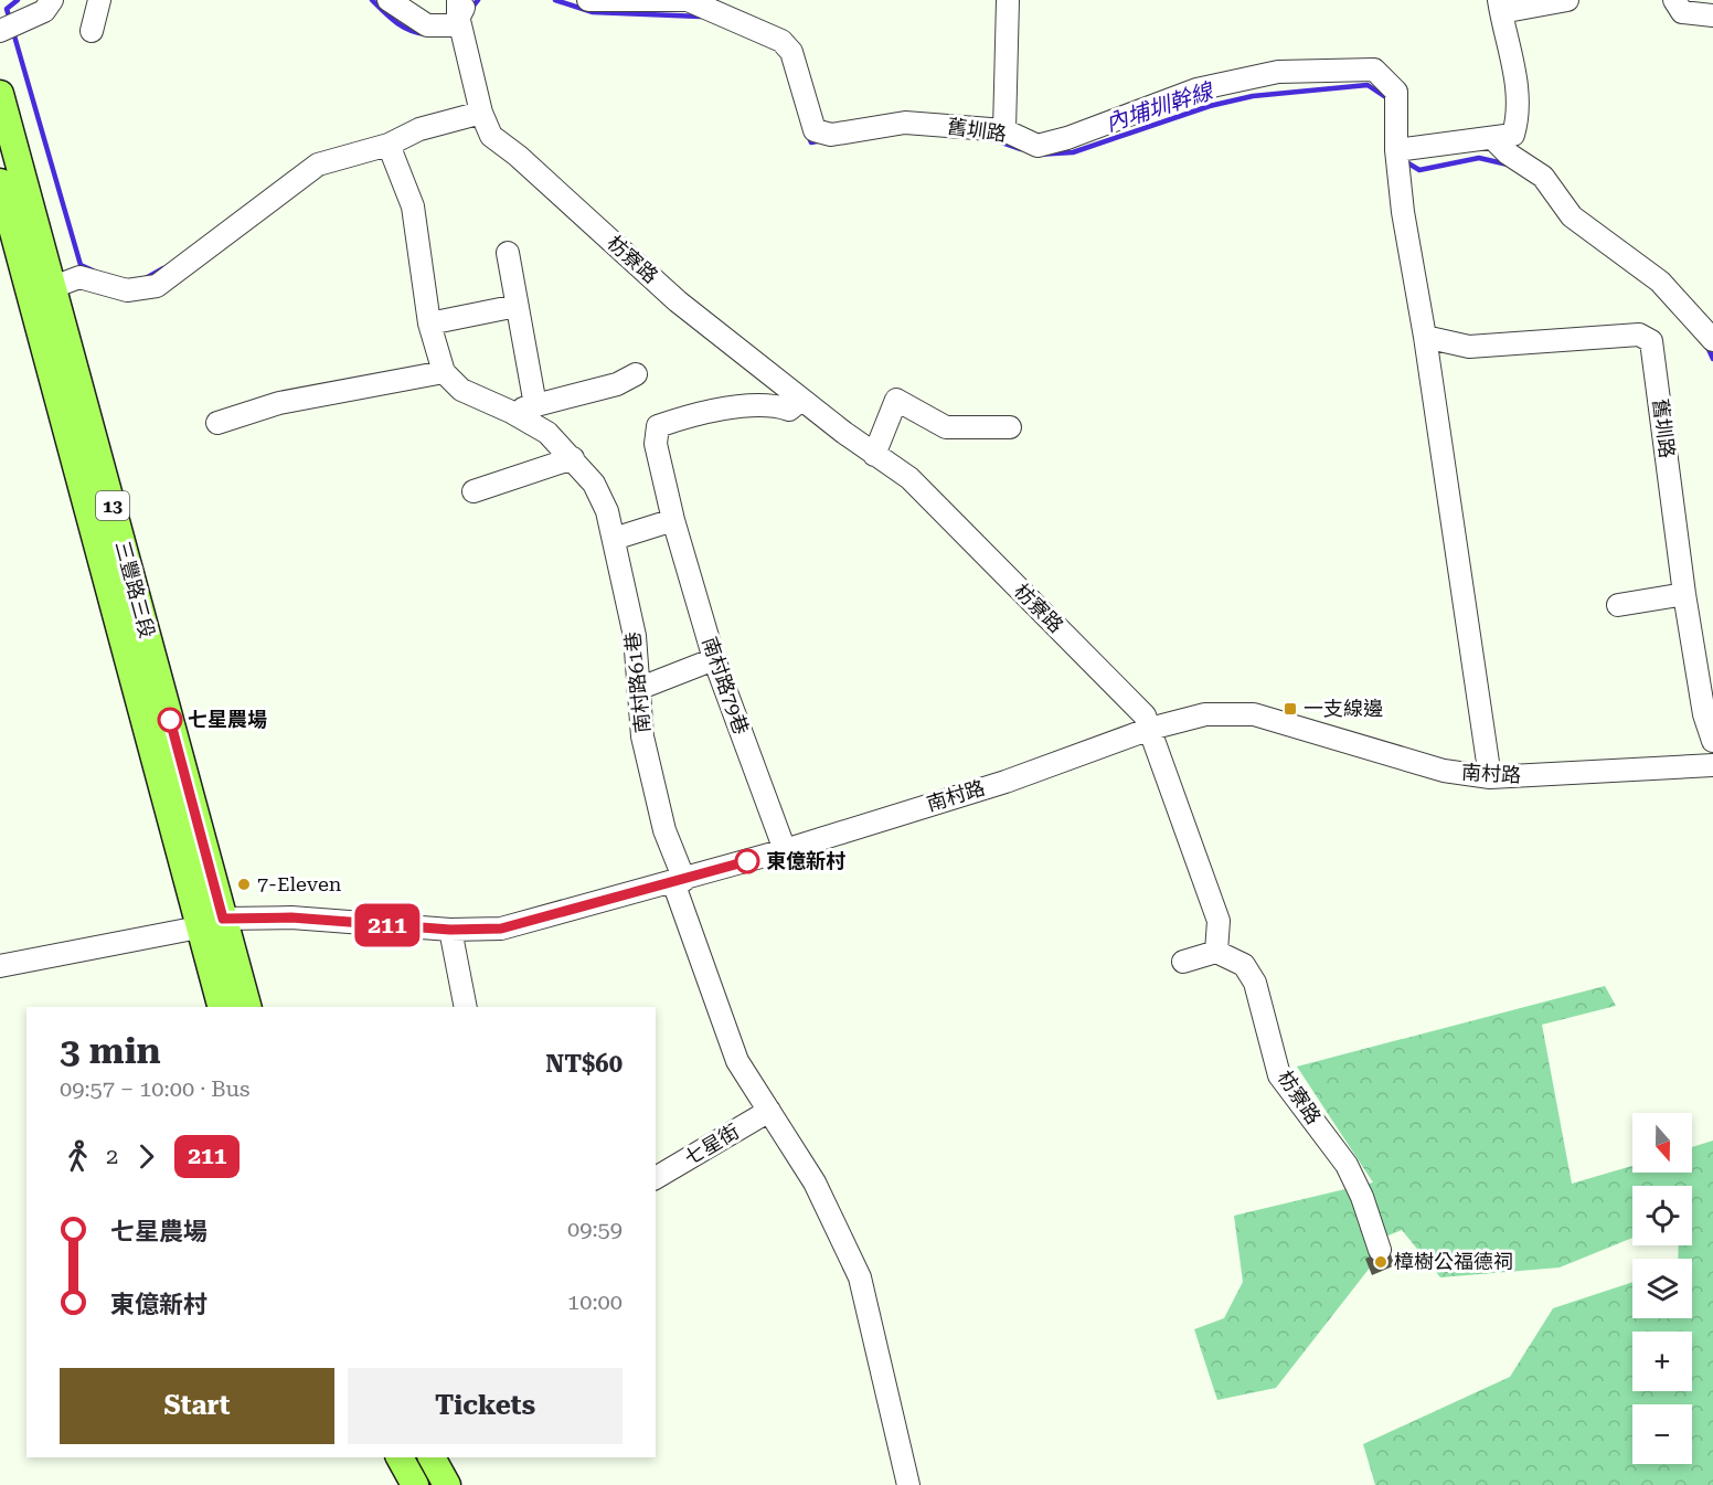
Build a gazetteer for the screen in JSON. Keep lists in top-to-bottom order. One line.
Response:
{"streets":{"main road":["13","三豐路三段"],"street":["舊圳路","枋寮路","南村路61巷","南村路79巷","南村路","七星街"]},"crossings":[["舊圳路","南村路"],["枋寮路","南村路79巷"],["枋寮路","南村路"],["三豐路三段","南村路"],["南村路61巷","南村路"],["南村路61巷","七星街"],["南村路79巷","南村路"]],"water":["內埔圳幹線"],"places":{"transit":["一支線邊"],"other":["七星農場","東億新村","7-Eleven","樟樹公福德祠"]},"lines":["bus line 211"],"north":"bottom","page":{"on_map":"211","heading":["3 min","09:57 – 10:00 · Bus","NT$60"],"map_buttons":["+","−"],"legs":["2","211"],"list":[{"name":"七星農場","value":"09:59"},{"name":"東億新村","value":"10:00"}],"buttons":["Start","Tickets"]}}
